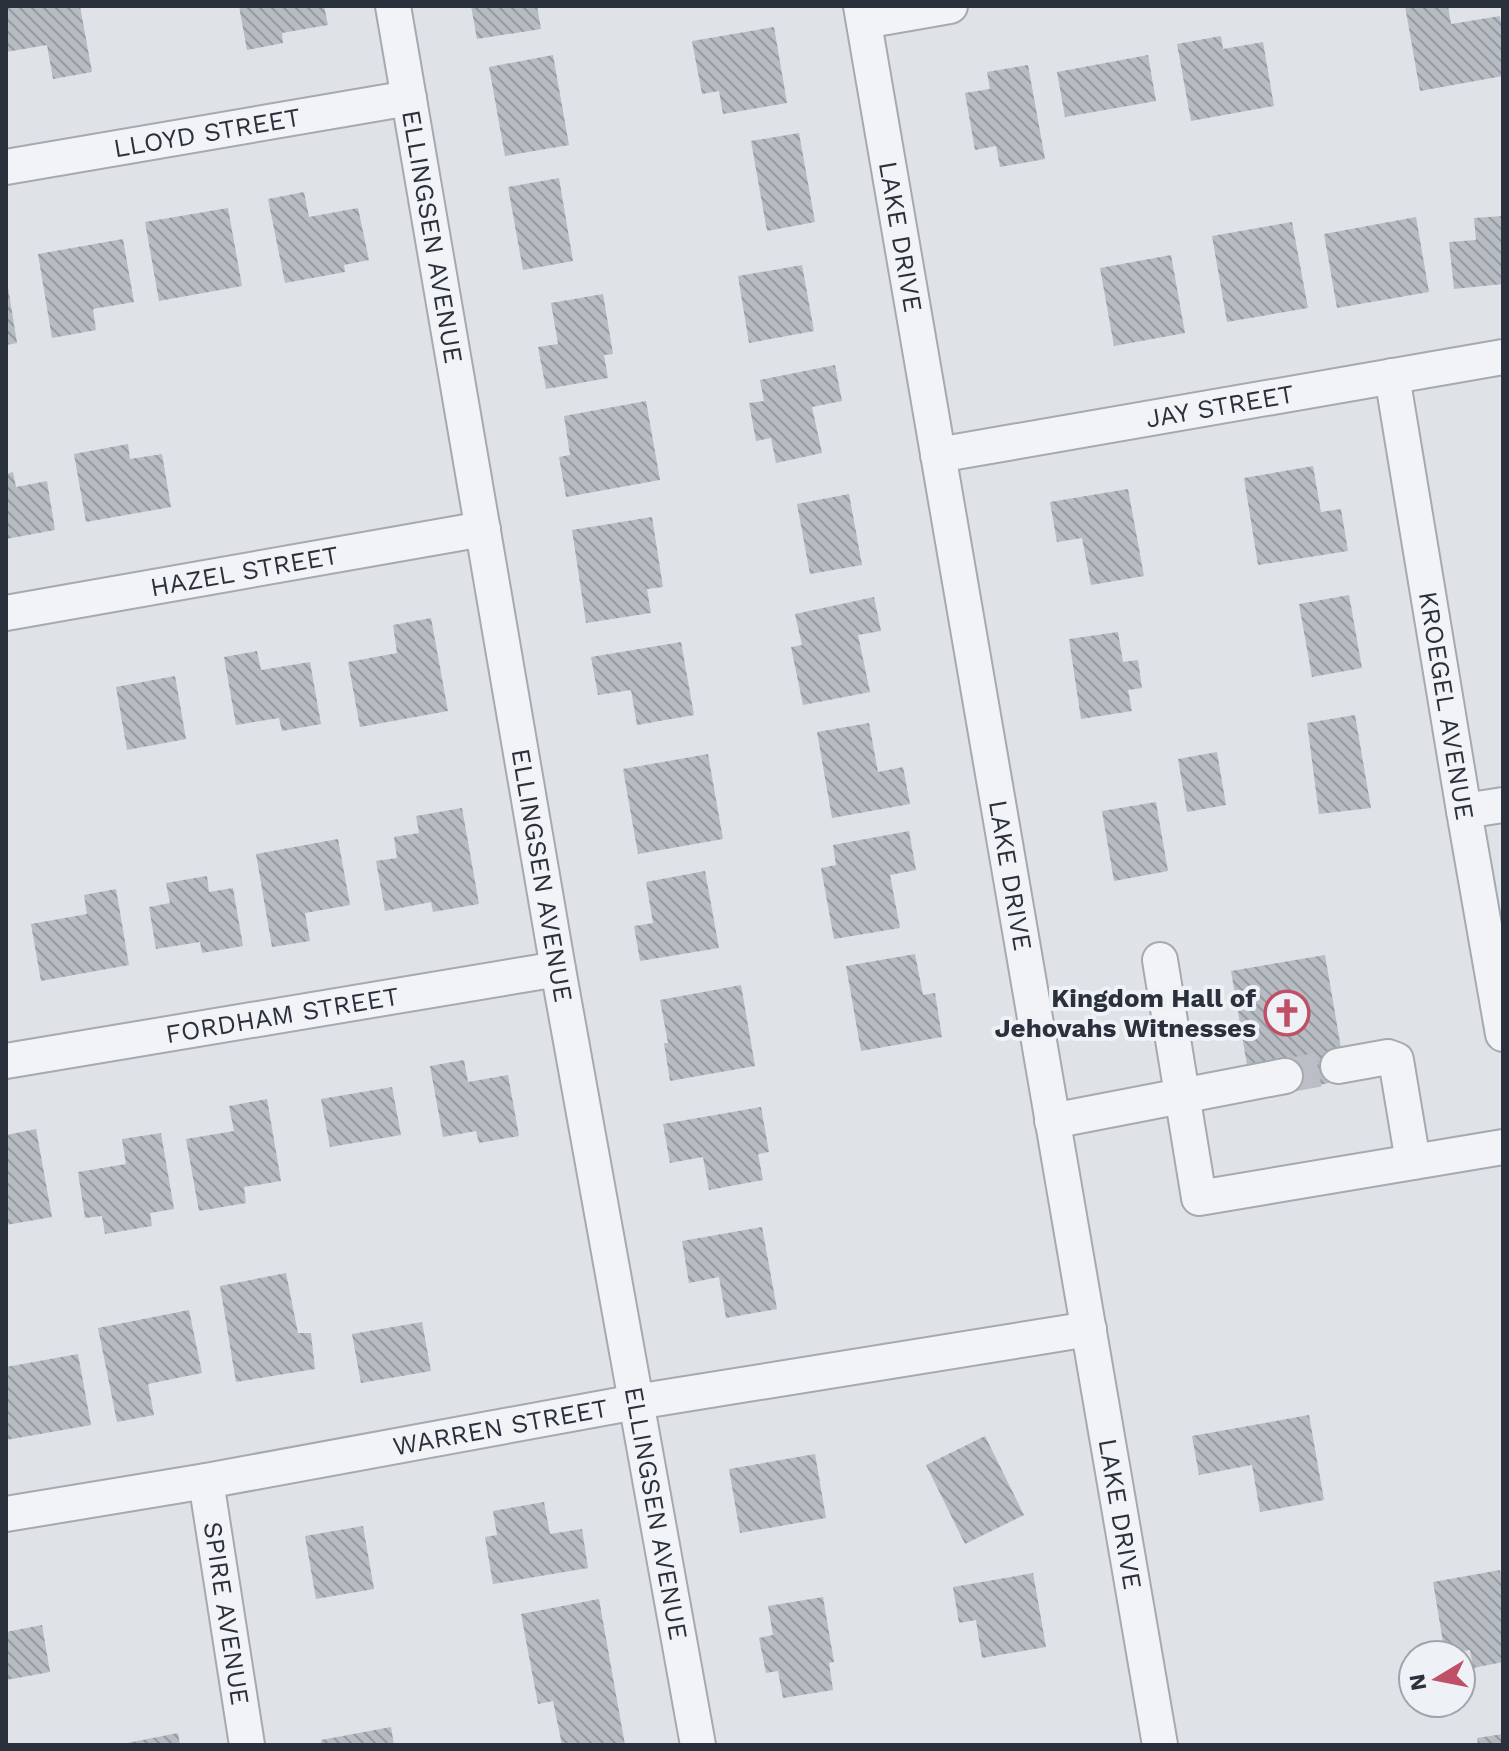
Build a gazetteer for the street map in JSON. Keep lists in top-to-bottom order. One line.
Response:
{"streets":{"street":["LLOYD STREET","ELLINGSEN AVENUE","LAKE DRIVE","JAY STREET","HAZEL STREET","KROEGEL AVENUE","FORDHAM STREET","WARREN STREET","SPIRE AVENUE"]},"crossings":[["LLOYD STREET","ELLINGSEN AVENUE"],["ELLINGSEN AVENUE","HAZEL STREET"],["ELLINGSEN AVENUE","FORDHAM STREET"],["ELLINGSEN AVENUE","WARREN STREET"],["LAKE DRIVE","JAY STREET"],["LAKE DRIVE","WARREN STREET"],["JAY STREET","KROEGEL AVENUE"],["WARREN STREET","SPIRE AVENUE"]],"places":{"church":["Kingdom Hall of Jehovahs Witnesses"]},"north":"left"}
